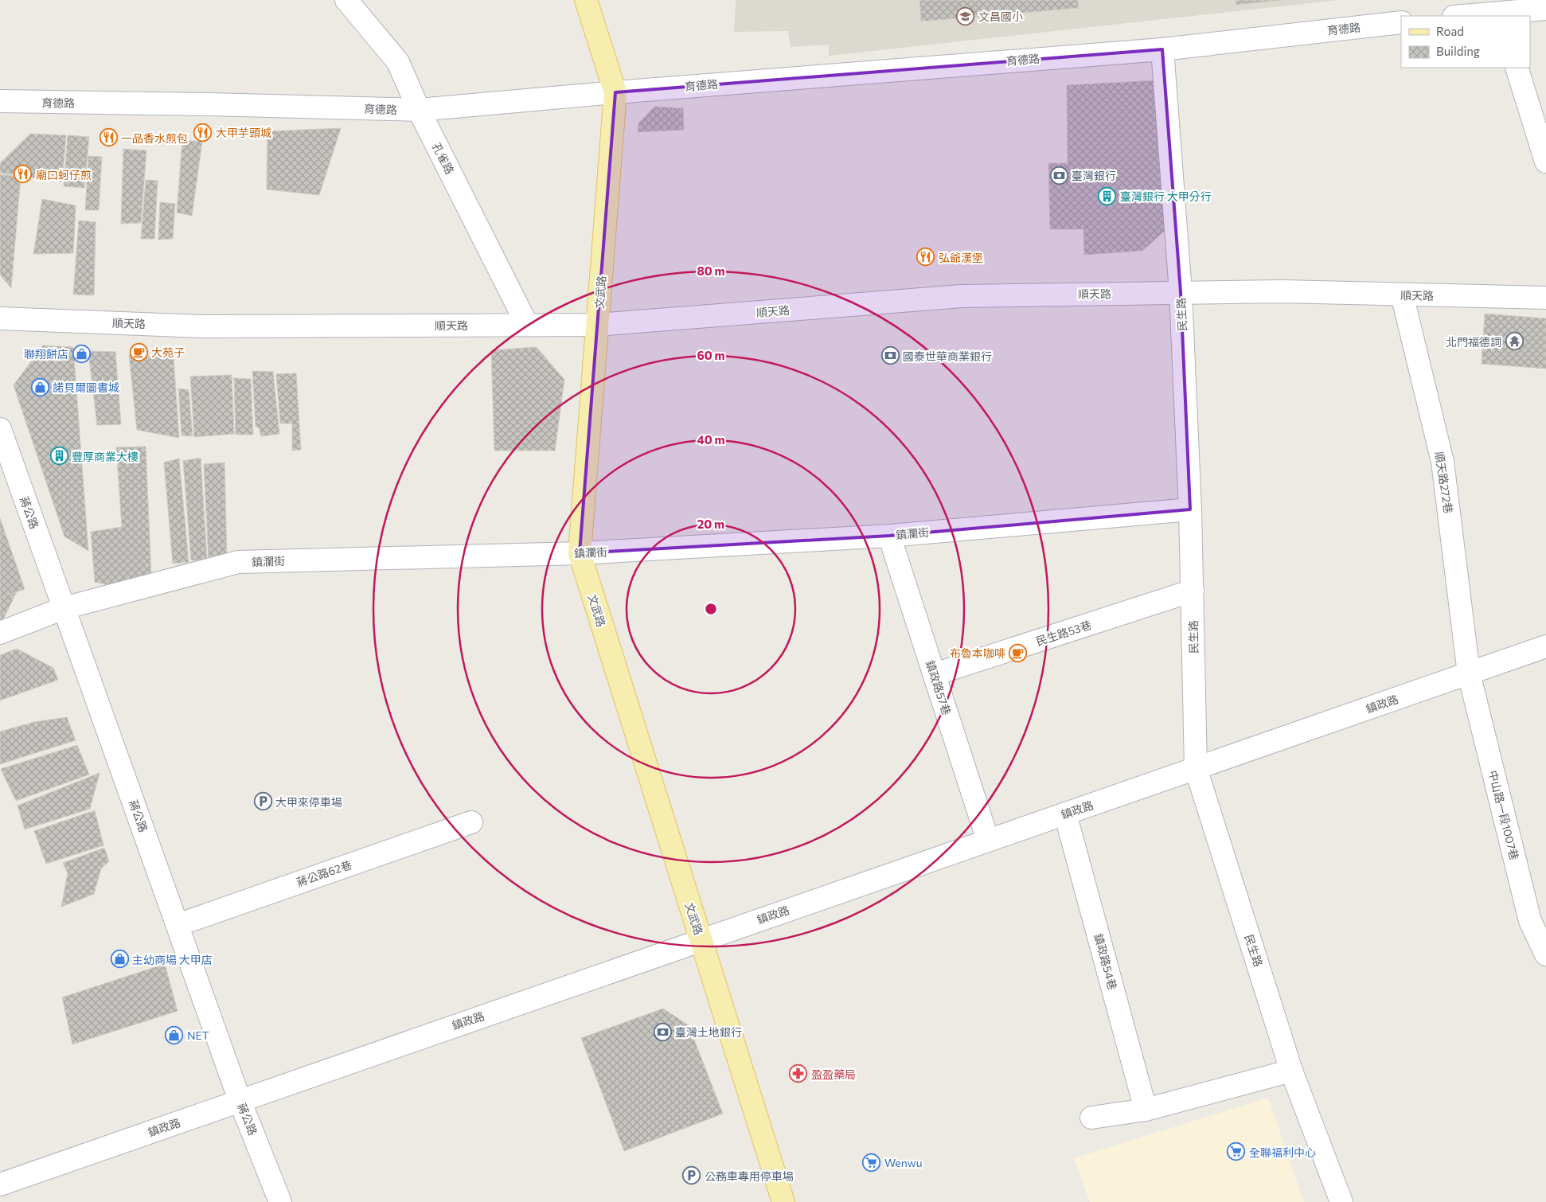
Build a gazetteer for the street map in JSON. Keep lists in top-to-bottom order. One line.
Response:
{"streets":{"main road":["文武路"],"street":["育德路","孔雀路","順天路","民生路","順天路272巷","蔣公路","鎮瀾街","民生路53巷","鎮政路57巷","鎮政路","中山路一段1007巷","蔣公路62巷","鎮政路54巷"]},"crossings":[["育德路","孔雀路"],["育德路","文武路"],["育德路","民生路"],["孔雀路","順天路"],["文武路","順天路"],["文武路","鎮瀾街"],["文武路","鎮政路"],["順天路","民生路"],["順天路","順天路272巷"],["民生路","鎮瀾街"],["民生路","民生路53巷"],["民生路","鎮政路"],["順天路272巷","鎮政路"],["順天路272巷","中山路一段1007巷"],["蔣公路","鎮瀾街"],["蔣公路","鎮政路"],["蔣公路","蔣公路62巷"],["鎮瀾街","鎮政路57巷"],["民生路53巷","鎮政路57巷"],["鎮政路57巷","鎮政路"],["鎮政路","中山路一段1007巷"],["鎮政路","鎮政路54巷"]],"places":{"school or university":["文昌國小"],"restaurant":["大甲芋頭城","一品香水煎包","廟口蚵仔煎","弘爺漢堡"],"bank":["臺灣銀行","國泰世華商業銀行","臺灣土地銀行"],"building":["臺灣銀行 大甲分行","豐厚商業大樓"],"temple":["北門福德詞"],"cafe":["大苑子","布魯本咖啡"],"shop":["聯翔餅店","諾貝爾圖書城","主幼商場 大甲店","NET"],"parking":["大甲來停車場","公務車專用停車場"],"pharmacy":["盈盈藥局"],"supermarket":["全聯福利中心","Wenwu"]},"legend":["Road","Building"],"rings":["80 m","60 m","40 m","20 m"]}
